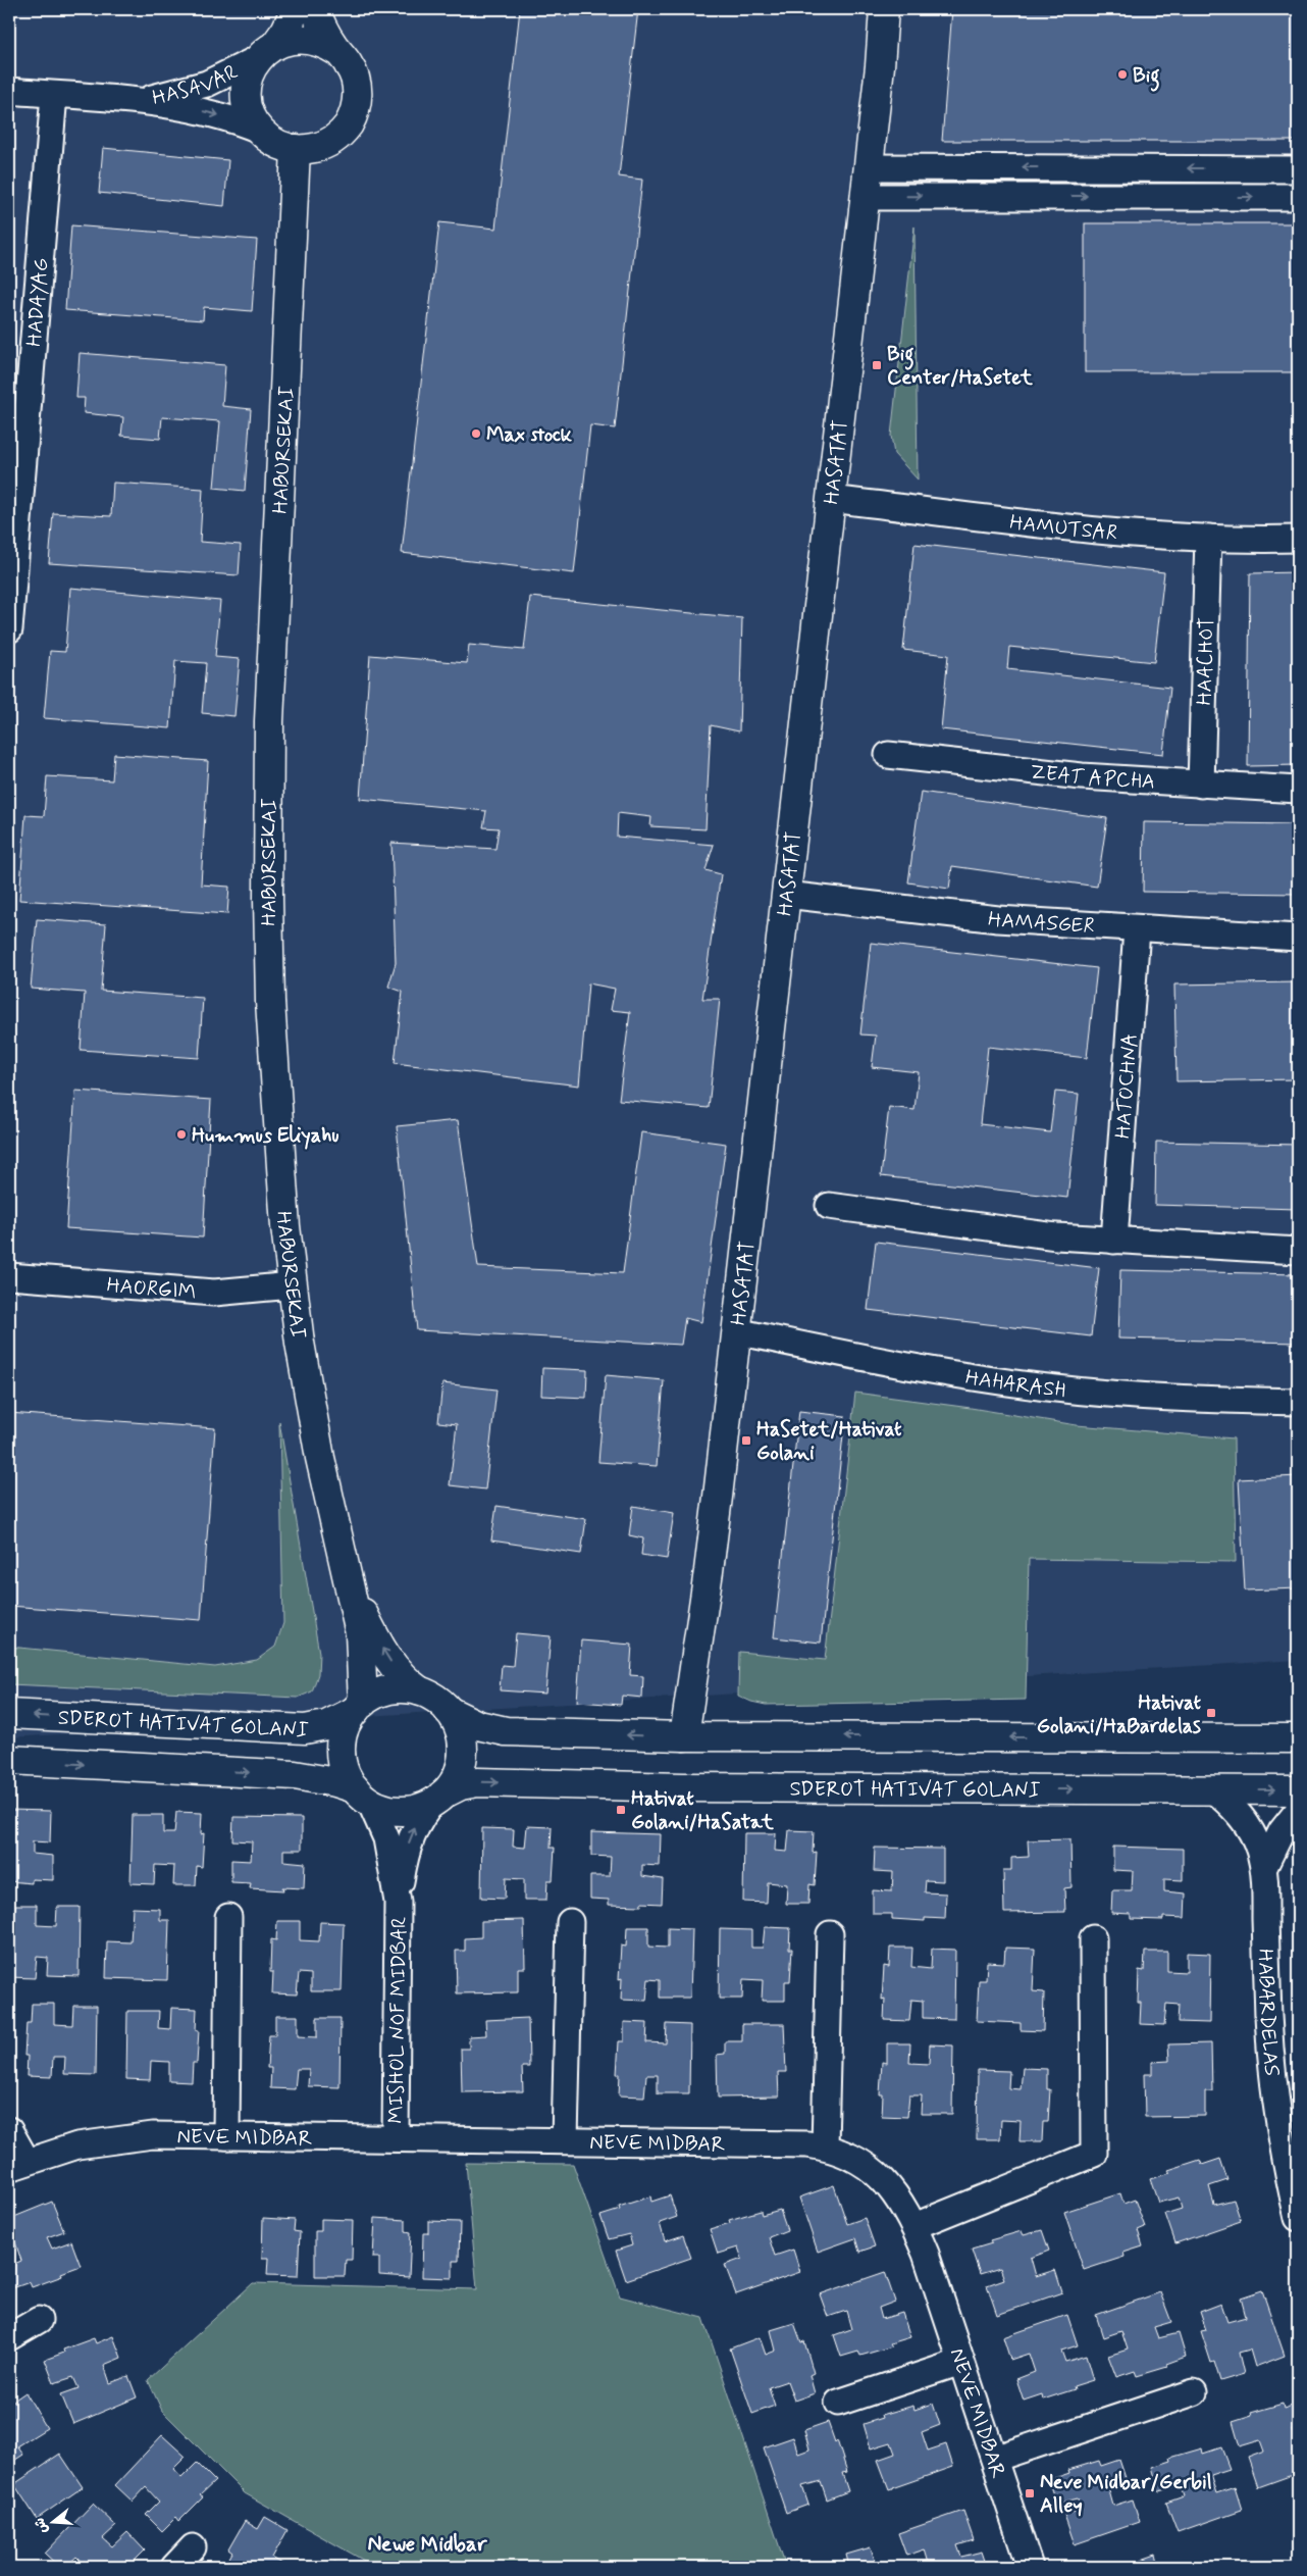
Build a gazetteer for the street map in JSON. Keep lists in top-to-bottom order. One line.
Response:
{"streets":{"street":["HASAVAR","HADAYAG","HABURSEKAI","HASATAT","HAMUTSAR","HAACHOT","ZEAT APCHA","HAMASGER","HATOCHNA","HAORGIM","HAHARASH","SDEROT HATIVAT GOLANI","HABARDELAS","MISHOL NOF MIDBAR","NEVE MIDBAR"]},"crossings":[["HASAVAR","HADAYAG"],["HASAVAR","HABURSEKAI"],["HABURSEKAI","HAORGIM"],["HABURSEKAI","SDEROT HATIVAT GOLANI"],["HABURSEKAI","MISHOL NOF MIDBAR"],["HASATAT","HAMUTSAR"],["HASATAT","HAMASGER"],["HASATAT","HAHARASH"],["HAMUTSAR","HAACHOT"],["HAACHOT","ZEAT APCHA"],["HAMASGER","HATOCHNA"],["SDEROT HATIVAT GOLANI","HABARDELAS"],["SDEROT HATIVAT GOLANI","MISHOL NOF MIDBAR"],["MISHOL NOF MIDBAR","NEVE MIDBAR"]],"districts":["Newe Midbar"],"places":{"other":["Big","Max stock","Hummus Eliyahu"],"transit":["Big Center/HaSetet","HaSetet/Hativat Golani","Hativat Golani/HaBardelas","Hativat Golani/HaSatat","Neve Midbar/Gerbil Alley"]},"north":"left"}
